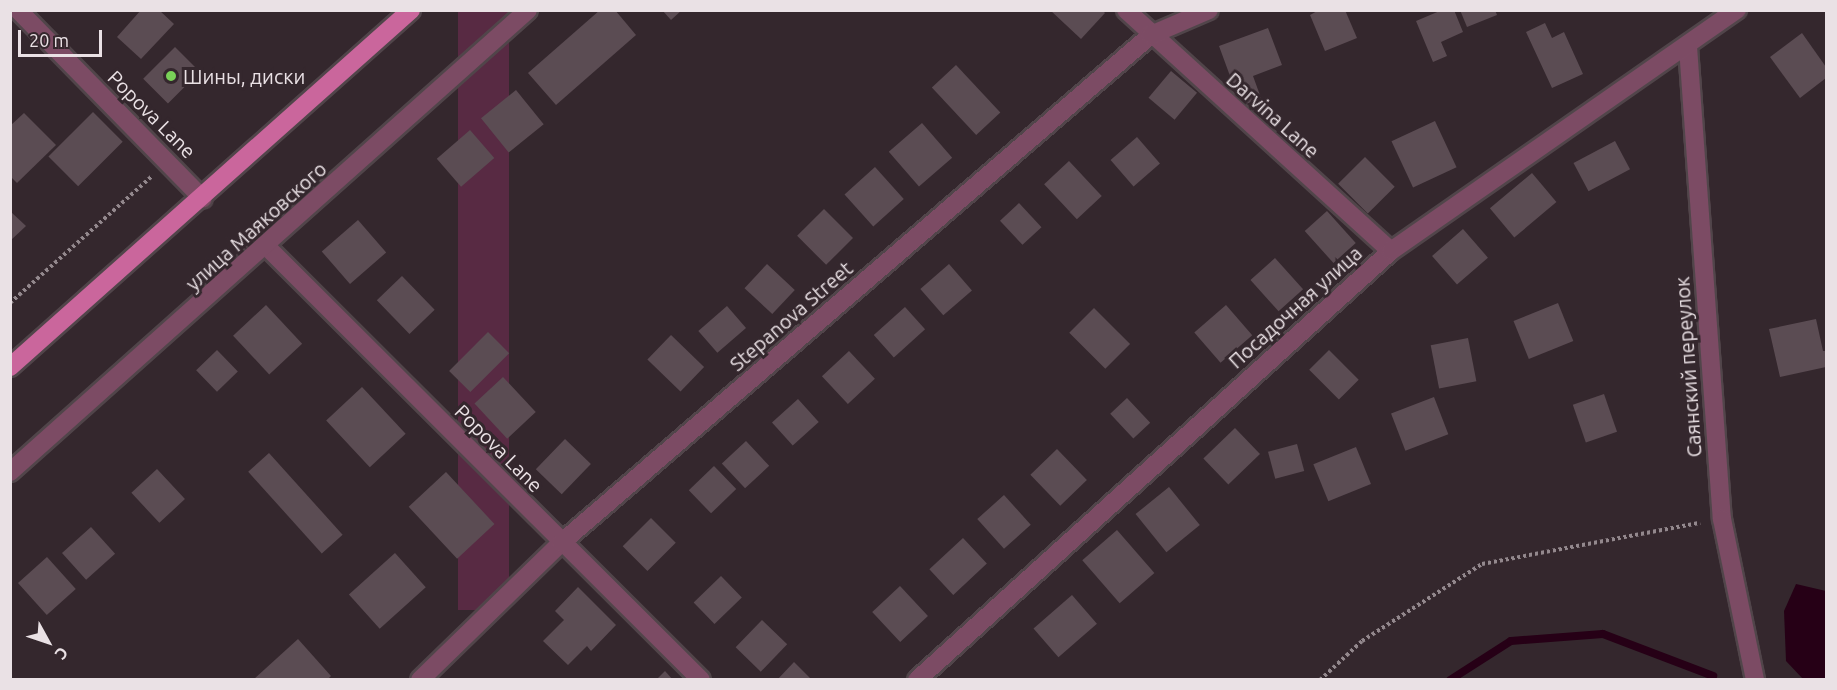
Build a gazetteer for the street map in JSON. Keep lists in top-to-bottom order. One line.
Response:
{"streets":{"street":["Popova Lane","Darvina Lane","улица Маяковского","Посадочная улица","Stepanova Street","Саянский переулок"]},"crossings":[["Popova Lane","улица Маяковского"],["Popova Lane","Stepanova Street"],["Darvina Lane","Посадочная улица"],["Darvina Lane","Stepanova Street"],["Посадочная улица","Саянский переулок"]],"places":["Шины, диски"],"scale_bar":"20 m","north":"bottom right"}
